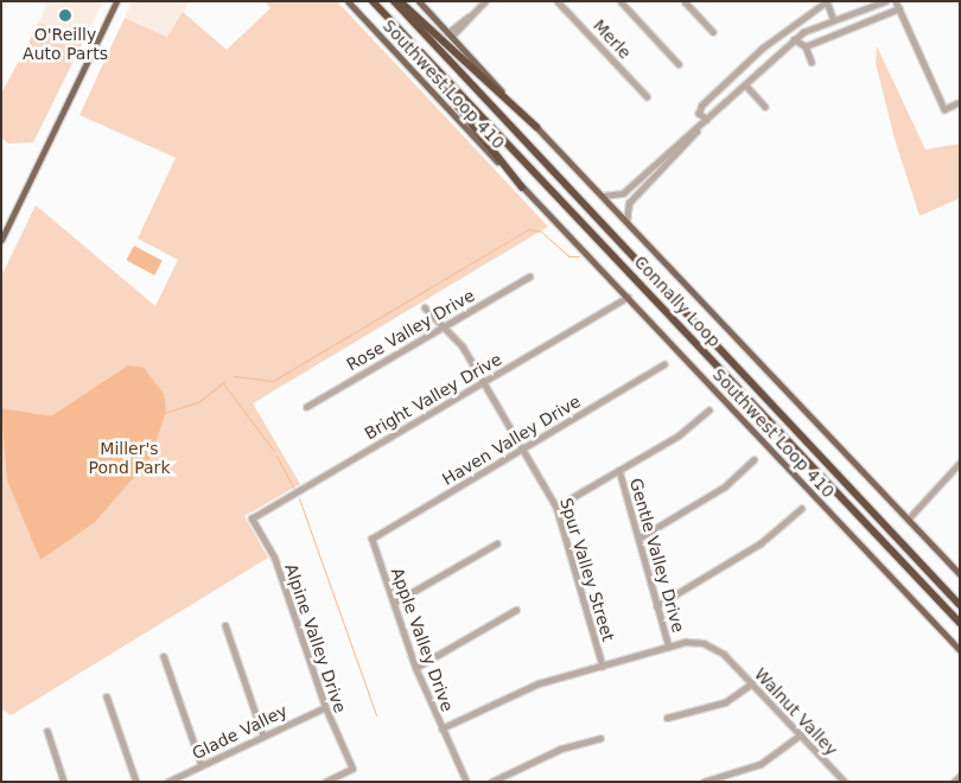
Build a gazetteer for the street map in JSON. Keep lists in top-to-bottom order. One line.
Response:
{"streets":{"highway":["Connally Loop"],"main road":["Southwest Loop 410"],"street":["Merle","Rose Valley Drive","Bright Valley Drive","Haven Valley Drive","Gentle Valley Drive","Spur Valley Street","Alpine Valley Drive","Apple Valley Drive","Walnut Valley","Glade Valley"]},"crossings":[["Southwest Loop 410","Bright Valley Drive"],["Rose Valley Drive","Spur Valley Street"],["Bright Valley Drive","Spur Valley Street"],["Bright Valley Drive","Alpine Valley Drive"],["Haven Valley Drive","Spur Valley Street"],["Haven Valley Drive","Apple Valley Drive"],["Gentle Valley Drive","Walnut Valley"],["Spur Valley Street","Walnut Valley"],["Alpine Valley Drive","Glade Valley"],["Apple Valley Drive","Walnut Valley"]],"parks":["Miller's Pond Park"],"places":["O'Reilly Auto Parts"]}
